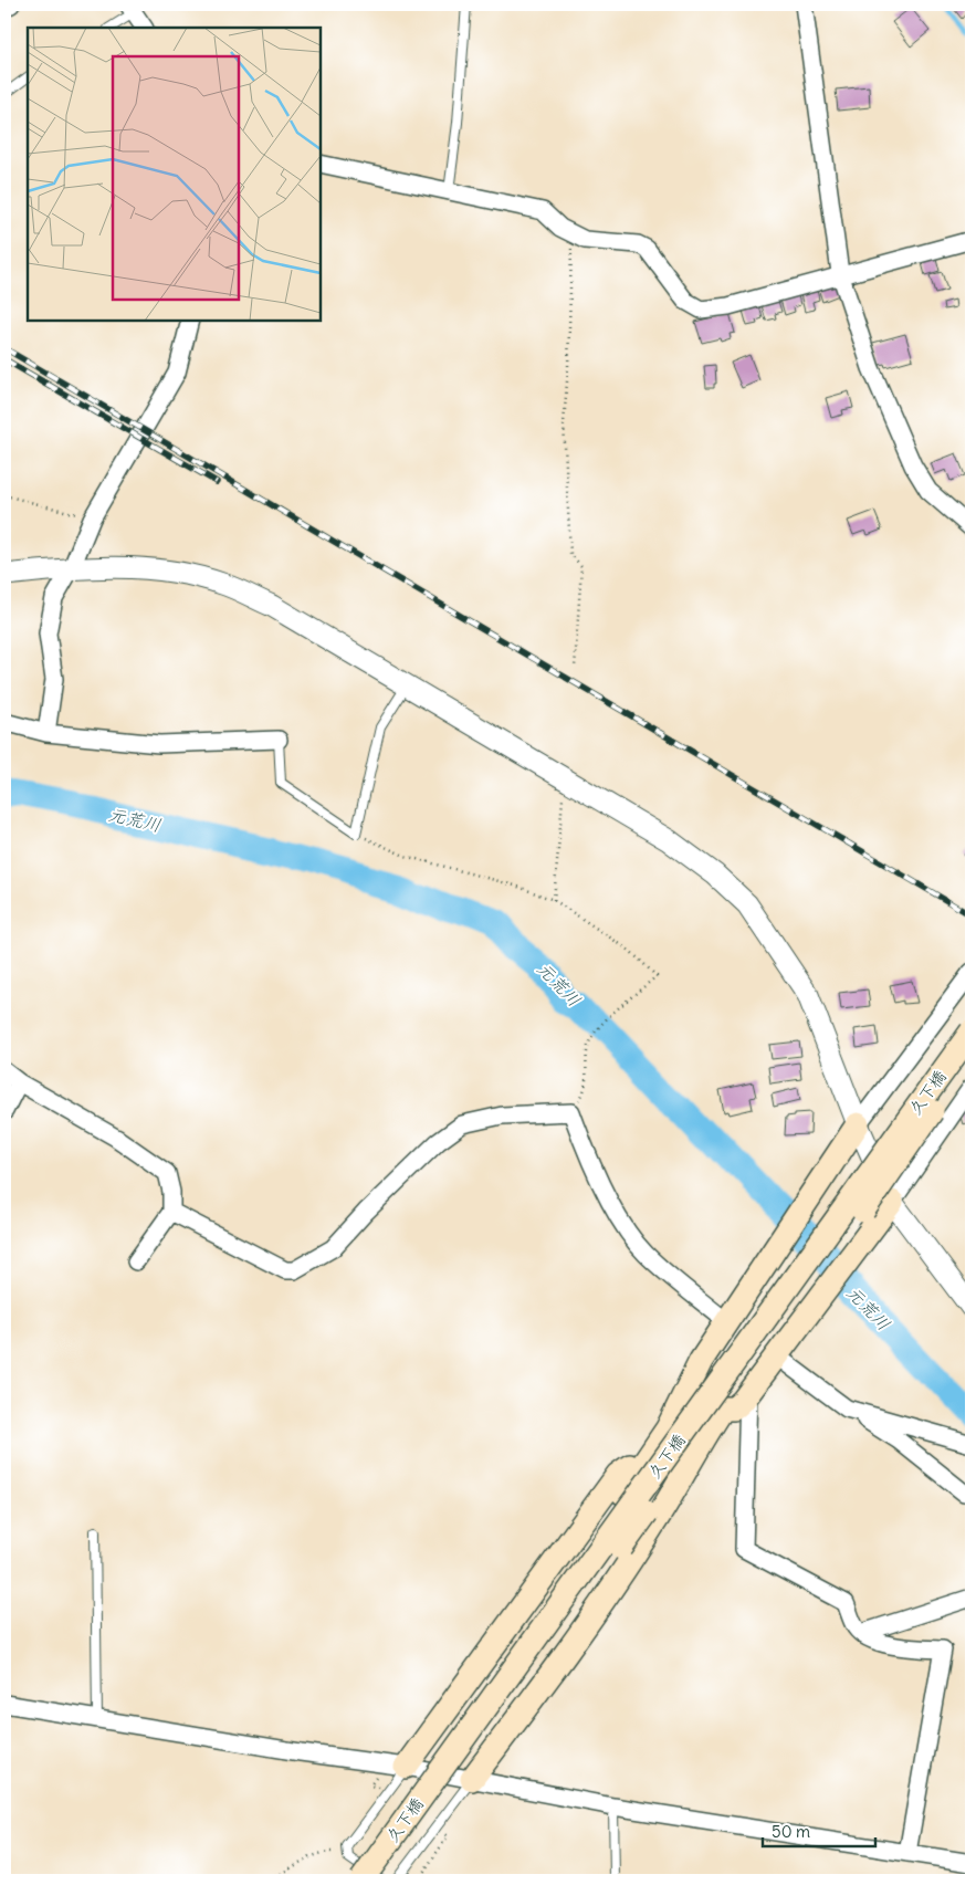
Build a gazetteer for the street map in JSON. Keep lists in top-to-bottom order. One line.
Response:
{"streets":{"main road":["久下橋"]},"water":["元荒川"],"scale_bar":"50 m"}
